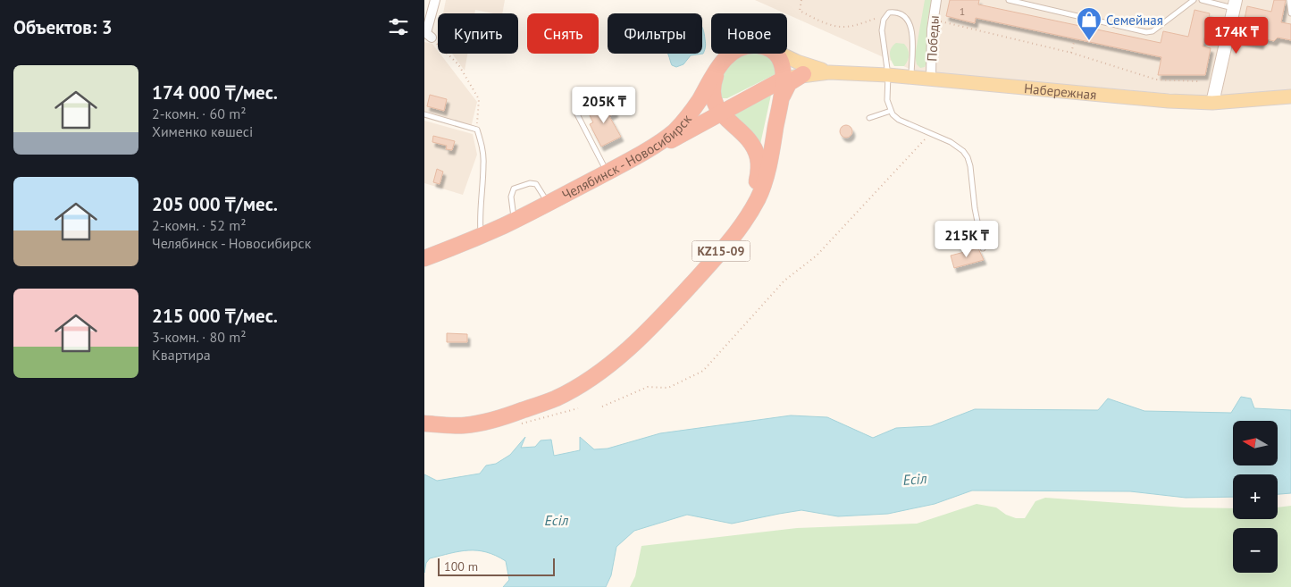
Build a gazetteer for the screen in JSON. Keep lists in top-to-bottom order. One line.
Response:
{"streets":{"highway":["Челябинск - Новосибирск","KZ15-09"],"main road":["Набережная"],"street":["Победы"]},"crossings":[["Победы","Набережная"],["Набережная","KZ15-09"]],"water":["Есіл"],"places":{"shop":["Семейная"]},"house_numbers":["1"],"scale_bar":"100 m","north":"left","page":{"heading":"Объектов: 3","chip":["Купить","Снять","Фильтры","Новое"],"price":["174K ₸","205K ₸","215K ₸"],"list":[{"name":"174 000 ₸/мес.","note":"2-комн. · 60 m² · Хименко көшесі"},{"name":"205 000 ₸/мес.","note":"2-комн. · 52 m² · Челябинск - Новосибирск"},{"name":"215 000 ₸/мес.","note":"3-комн. · 80 m² · Квартира"}],"map_buttons":["+","−"],"scale":"100 m"}}
